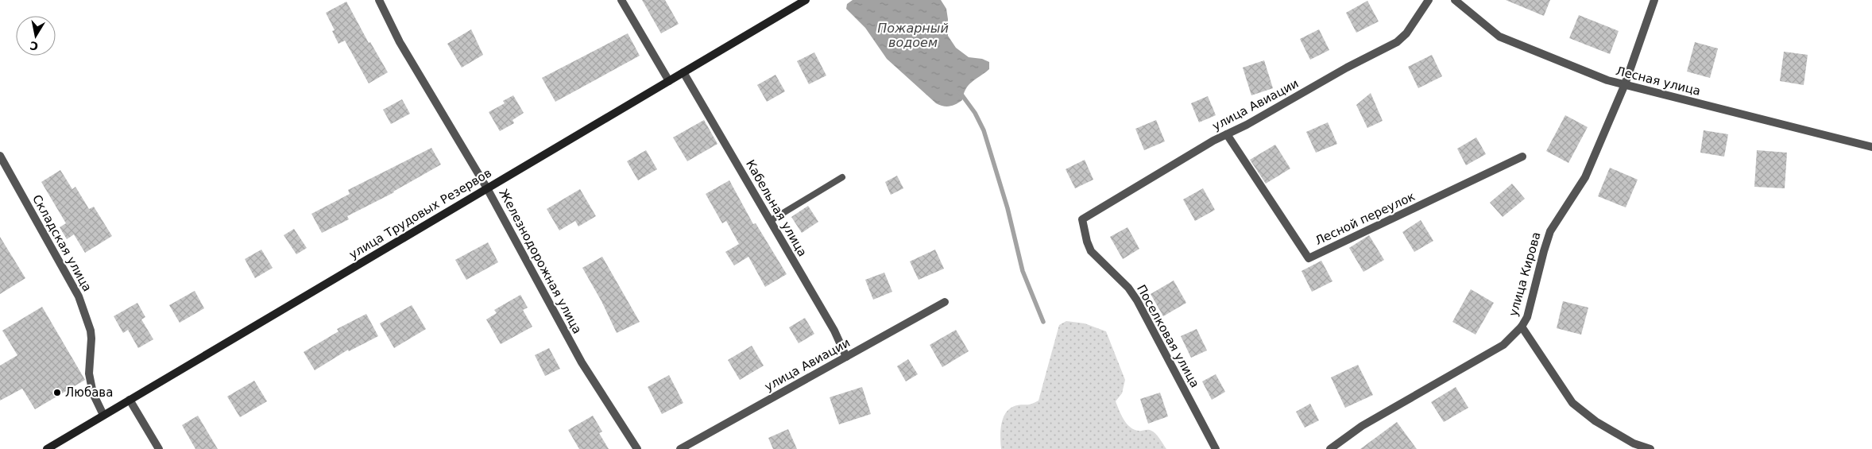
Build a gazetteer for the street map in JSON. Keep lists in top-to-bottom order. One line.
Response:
{"streets":{"main road":["улица Трудовых Резервов"],"street":["Лесная улица","улица Авиации","Кабельная улица","Лесной переулок","Складская улица","Железнодорожная улица","улица Кирова","Поселковая улица"]},"crossings":[["Лесная улица","улица Кирова"],["улица Авиации","Кабельная улица"],["улица Авиации","Лесной переулок"],["улица Авиации","Поселковая улица"],["Кабельная улица","улица Трудовых Резервов"],["улица Трудовых Резервов","Складская улица"],["улица Трудовых Резервов","Железнодорожная улица"]],"water":["Пожарный водоем"],"places":["Любава"],"north":"bottom"}
